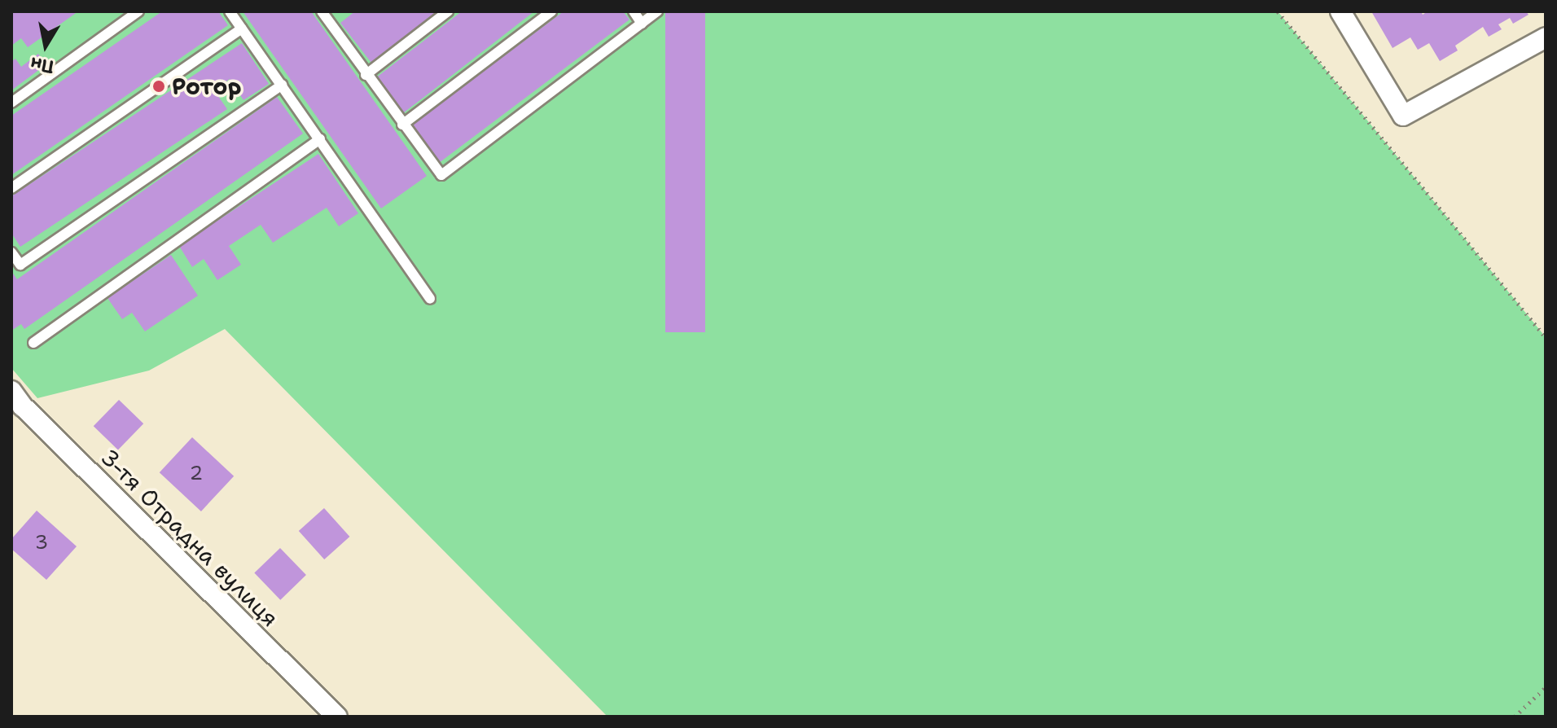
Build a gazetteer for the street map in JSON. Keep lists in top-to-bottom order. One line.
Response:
{"streets":{"street":["3-тя Отрадна вулиця"]},"places":["Ротор"],"house_numbers":["2","3"],"north":"bottom"}
